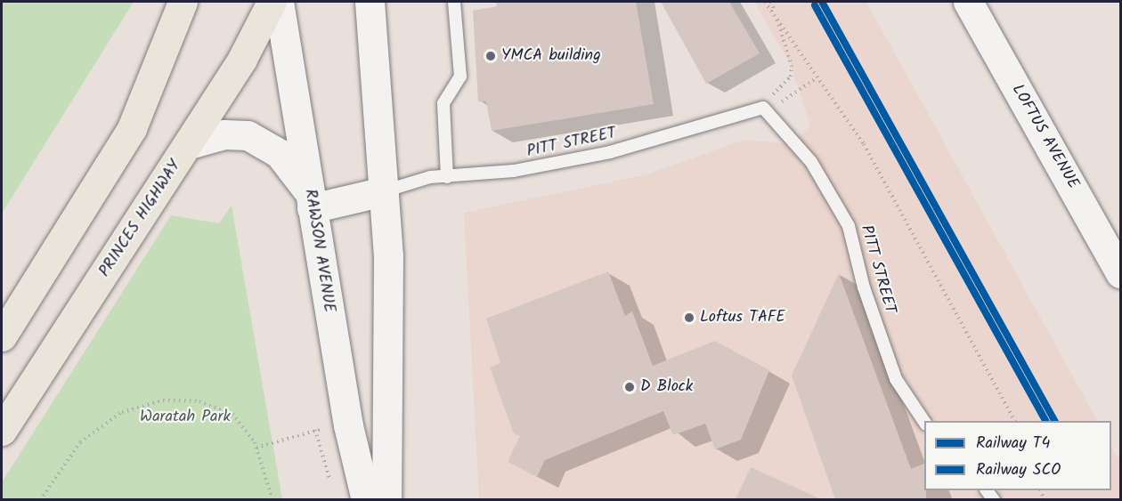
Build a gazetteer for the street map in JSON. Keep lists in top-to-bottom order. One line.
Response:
{"streets":{"highway":["PRINCES HIGHWAY"],"street":["LOFTUS AVENUE","RAWSON AVENUE"],"lane":["PITT STREET"]},"parks":["Waratah Park"],"places":["YMCA building","Loftus TAFE","D Block"],"lines":["rail line T4","rail line SCO"],"legend":["Railway T4","Railway SCO"]}
